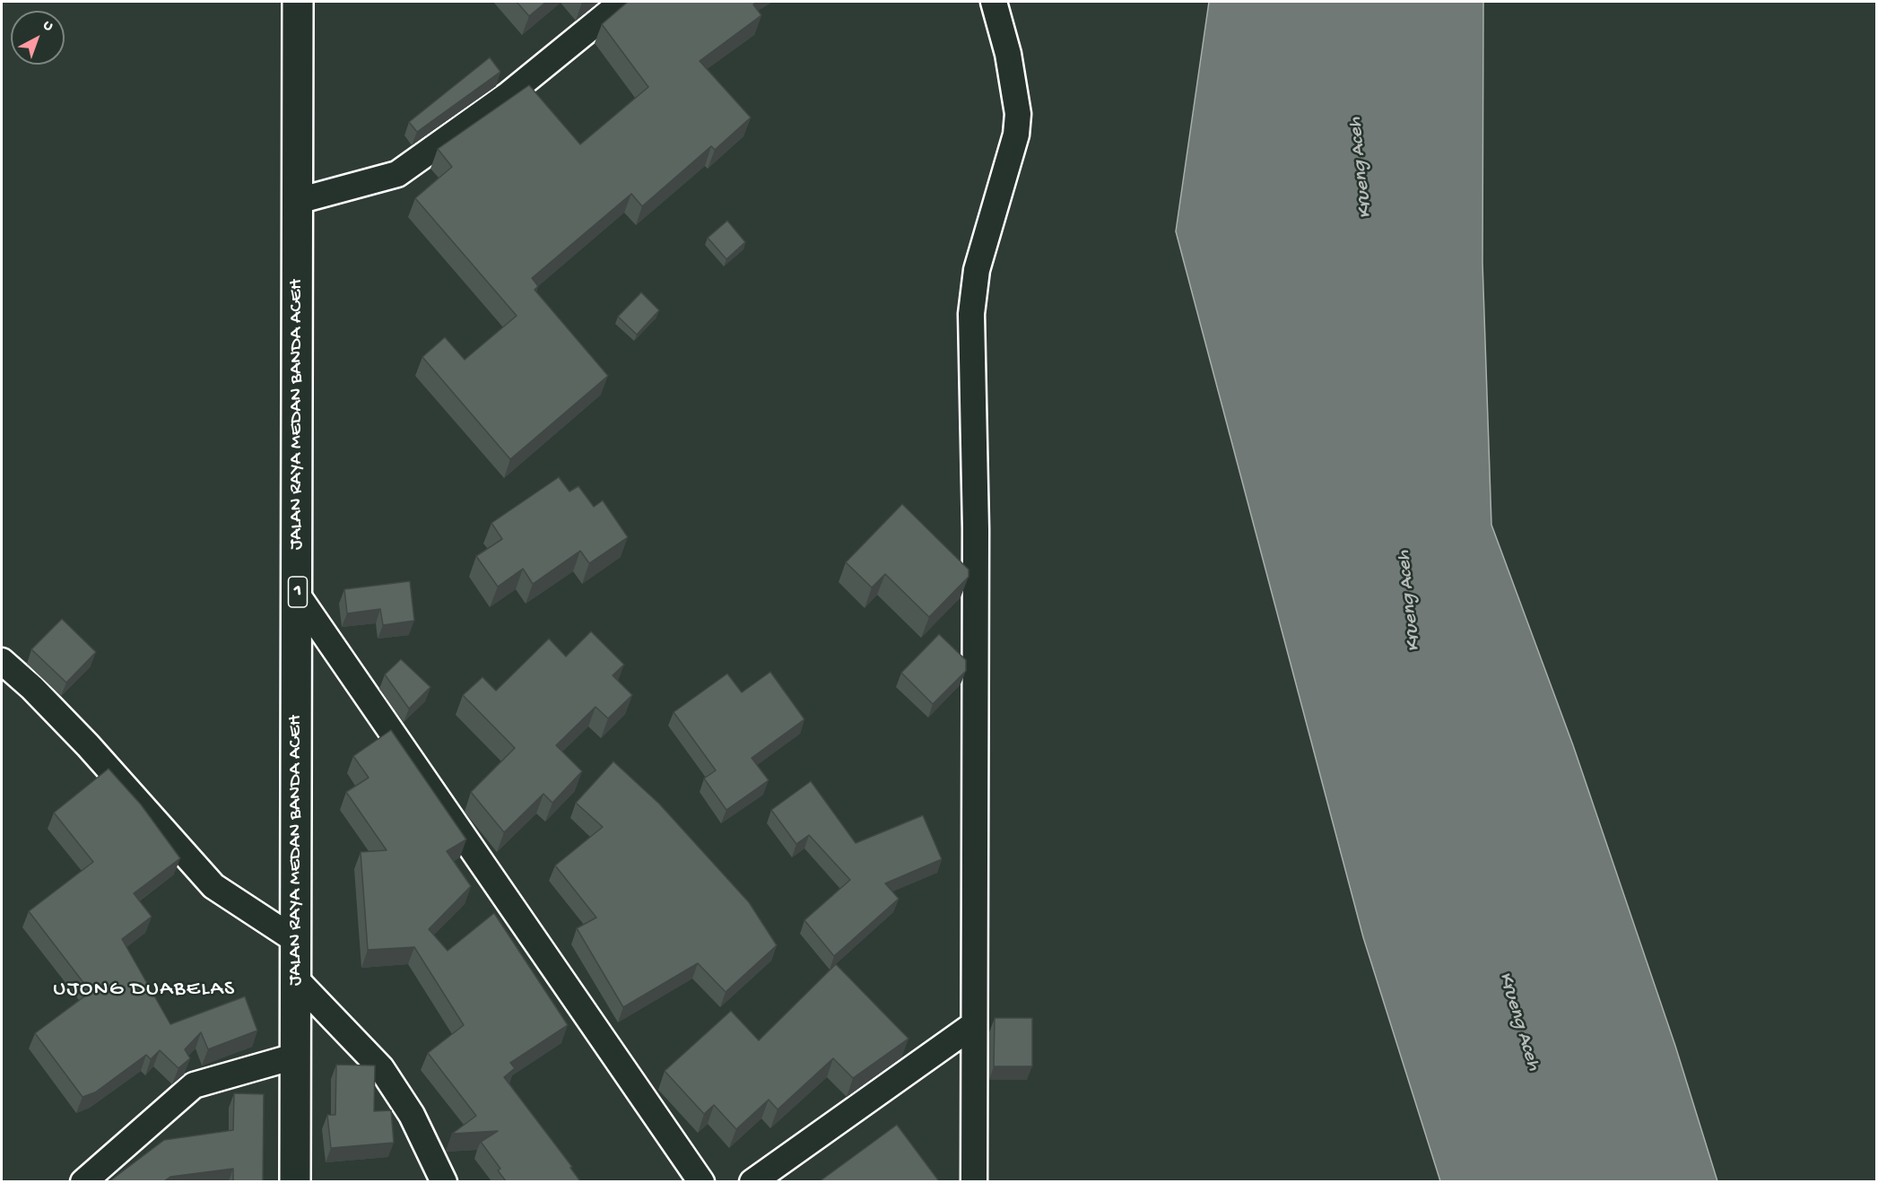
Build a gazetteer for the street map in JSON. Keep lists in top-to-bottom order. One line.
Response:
{"streets":{"highway":["JALAN RAYA MEDAN BANDA ACEH","1"]},"districts":["UJONG DUABELAS"],"water":["Krueng Aceh"],"north":"top right"}
